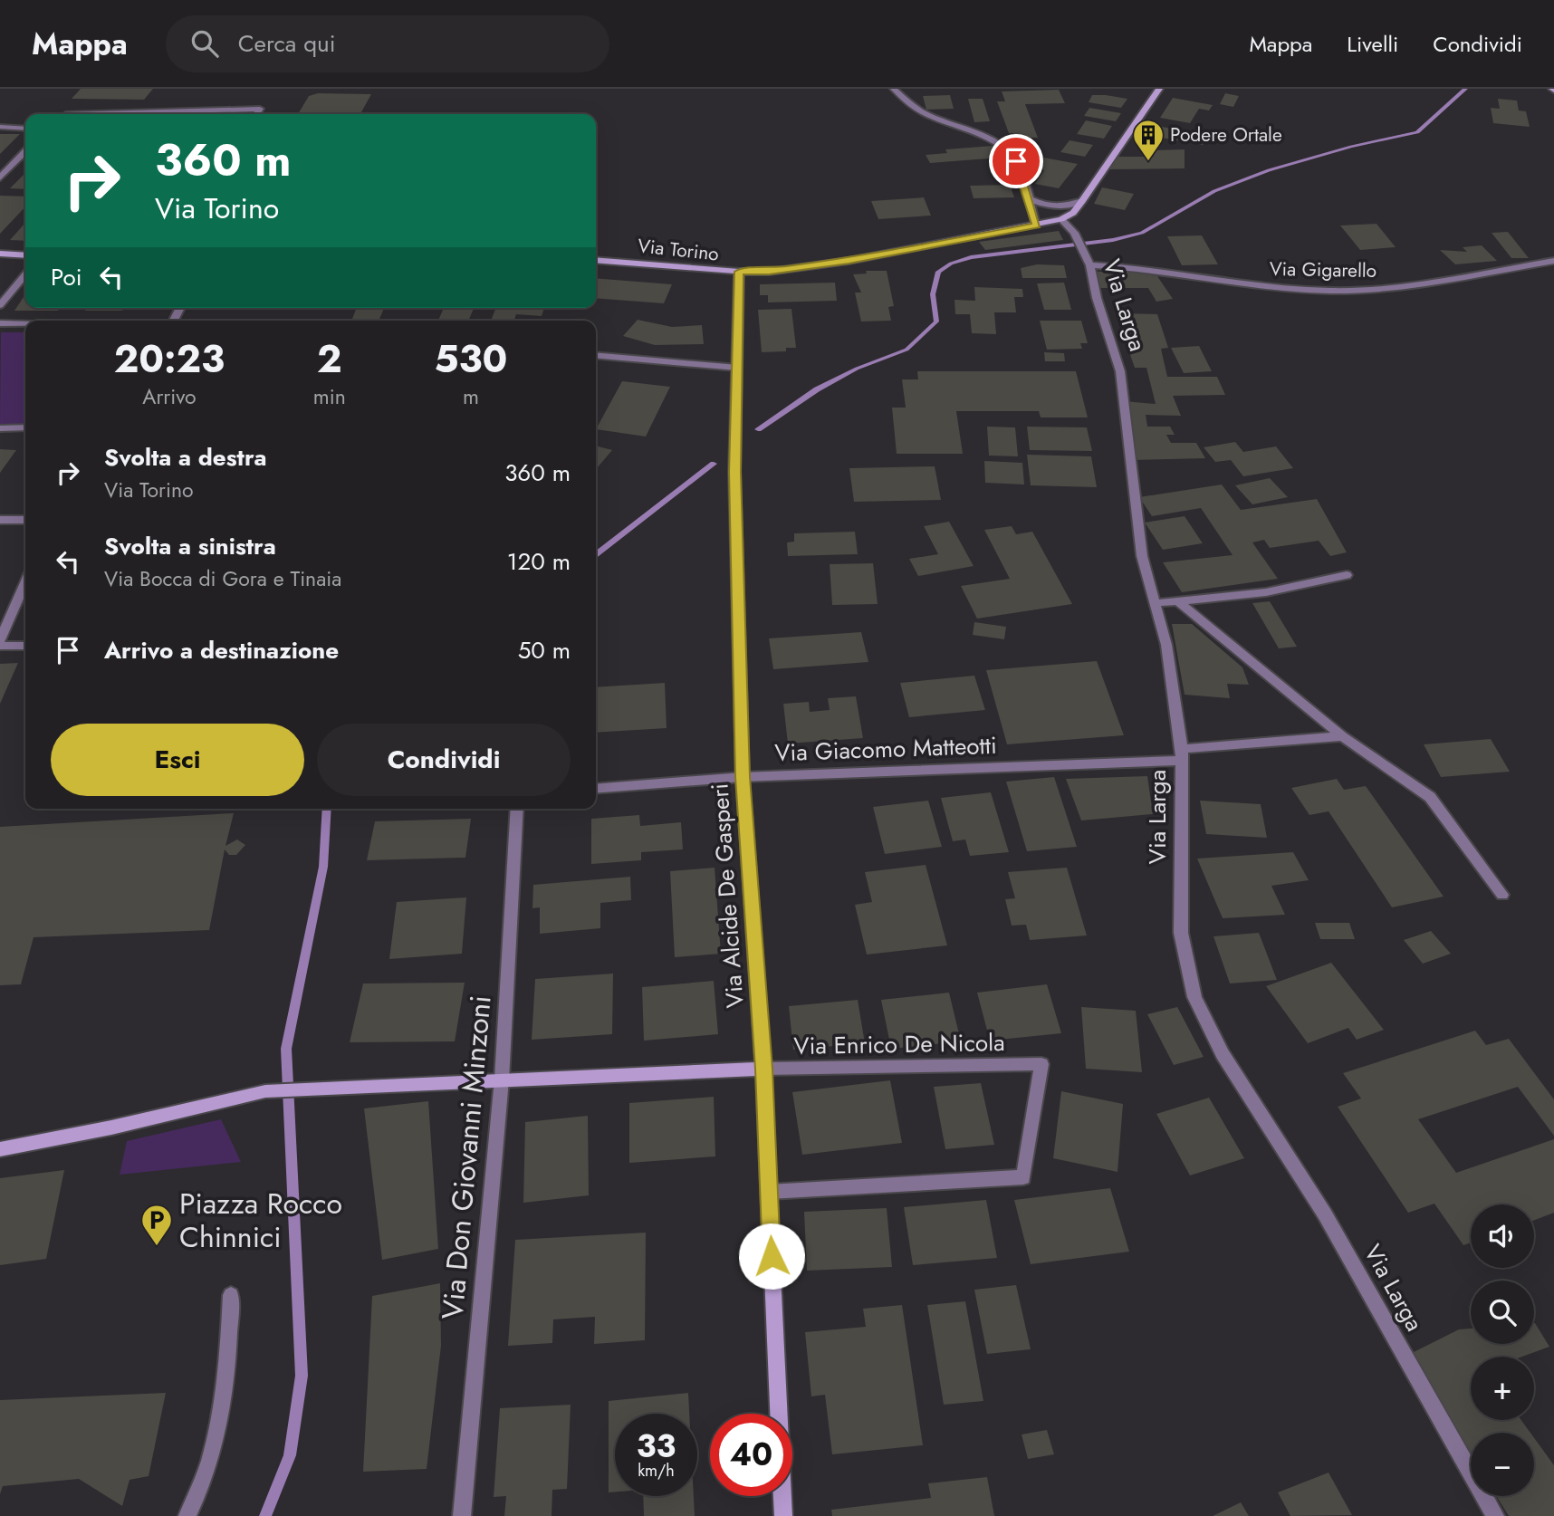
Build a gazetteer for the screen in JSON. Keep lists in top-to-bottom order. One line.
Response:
{"streets":{"street":["Via Torino","Via Gigarello","Via Larga","Via Giacomo Matteotti","Via Alcide De Gasperi","Via Enrico De Nicola","Via Don Giovanni Minzoni"]},"crossings":[["Via Torino","Via Larga"],["Via Torino","Via Alcide De Gasperi"],["Via Gigarello","Via Larga"],["Via Larga","Via Giacomo Matteotti"],["Via Giacomo Matteotti","Via Alcide De Gasperi"],["Via Alcide De Gasperi","Via Enrico De Nicola"],["Via Enrico De Nicola","Via Don Giovanni Minzoni"]],"places":{"building":["Podere Ortale"],"parking":["Piazza Rocco Chinnici"]},"page":{"header":"Mappa","search":"Cerca qui","nav":["Mappa","Livelli","Condividi"],"turn":["360 m","Via Torino"],"then":"Poi","eta":["20:23","Arrivo","2","min","530","m"],"list":[{"name":"Svolta a destra","note":"Via Torino","value":"360 m"},{"name":"Svolta a sinistra","note":"Via Bocca di Gora e Tinaia","value":"120 m"},{"name":"Arrivo a destinazione","value":"50 m"}],"buttons":["Esci","Condividi"],"map_buttons":["+","−"],"speed":"33 km/h","limit":"40"}}
